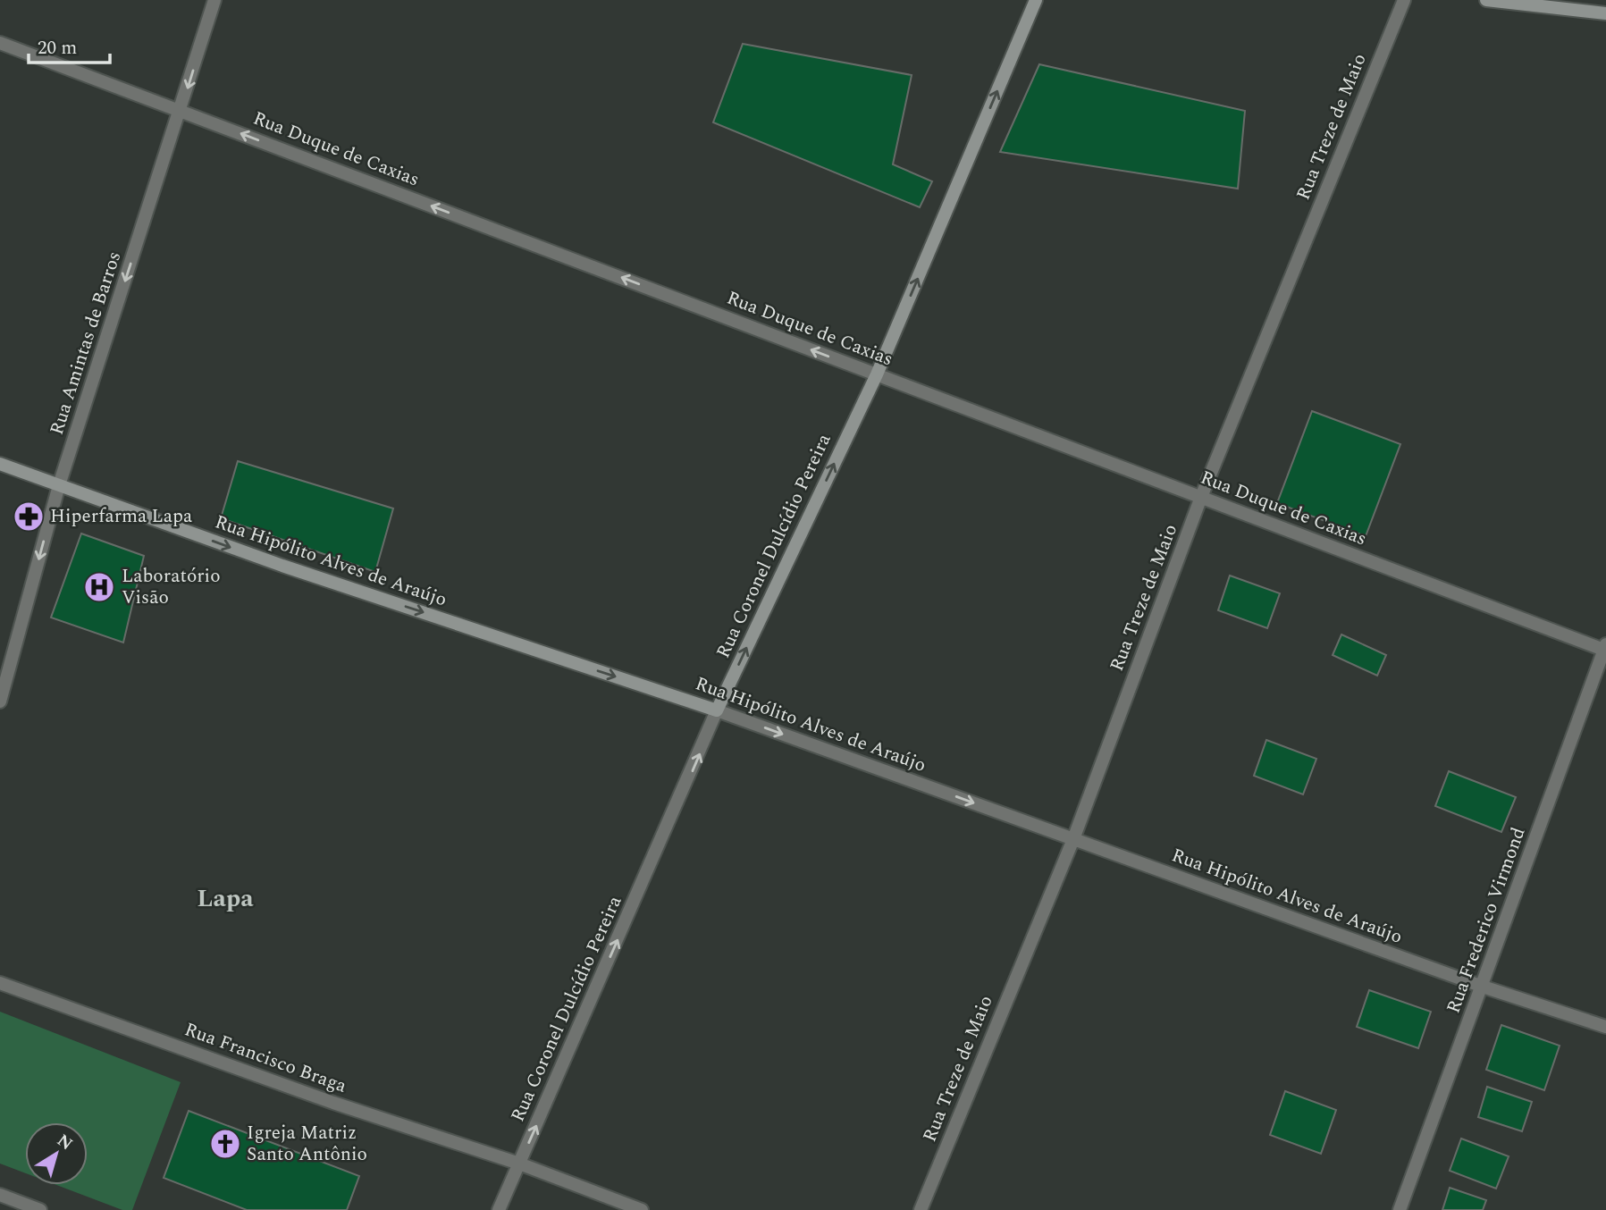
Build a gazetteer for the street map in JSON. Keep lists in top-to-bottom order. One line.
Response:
{"streets":{"street":["Rua Treze de Maio","Rua Duque de Caxias","Rua Amintas de Barros","Rua Coronel Dulcídio Pereira","Rua Hipólito Alves de Araújo","Rua Frederico Virmond","Rua Francisco Braga"]},"crossings":[["Rua Treze de Maio","Rua Duque de Caxias"],["Rua Treze de Maio","Rua Hipólito Alves de Araújo"],["Rua Duque de Caxias","Rua Amintas de Barros"],["Rua Duque de Caxias","Rua Coronel Dulcídio Pereira"],["Rua Duque de Caxias","Rua Frederico Virmond"],["Rua Amintas de Barros","Rua Hipólito Alves de Araújo"],["Rua Coronel Dulcídio Pereira","Rua Hipólito Alves de Araújo"],["Rua Coronel Dulcídio Pereira","Rua Francisco Braga"],["Rua Hipólito Alves de Araújo","Rua Frederico Virmond"]],"one_way":["Rua Duque de Caxias","Rua Amintas de Barros","Rua Coronel Dulcídio Pereira","Rua Hipólito Alves de Araújo"],"districts":["Lapa"],"places":{"pharmacy":["Hiperfarma Lapa"],"hospital":["Laboratório Visão"],"church":["Igreja Matriz Santo Antônio"]},"scale_bar":"20 m","north":"top right"}
